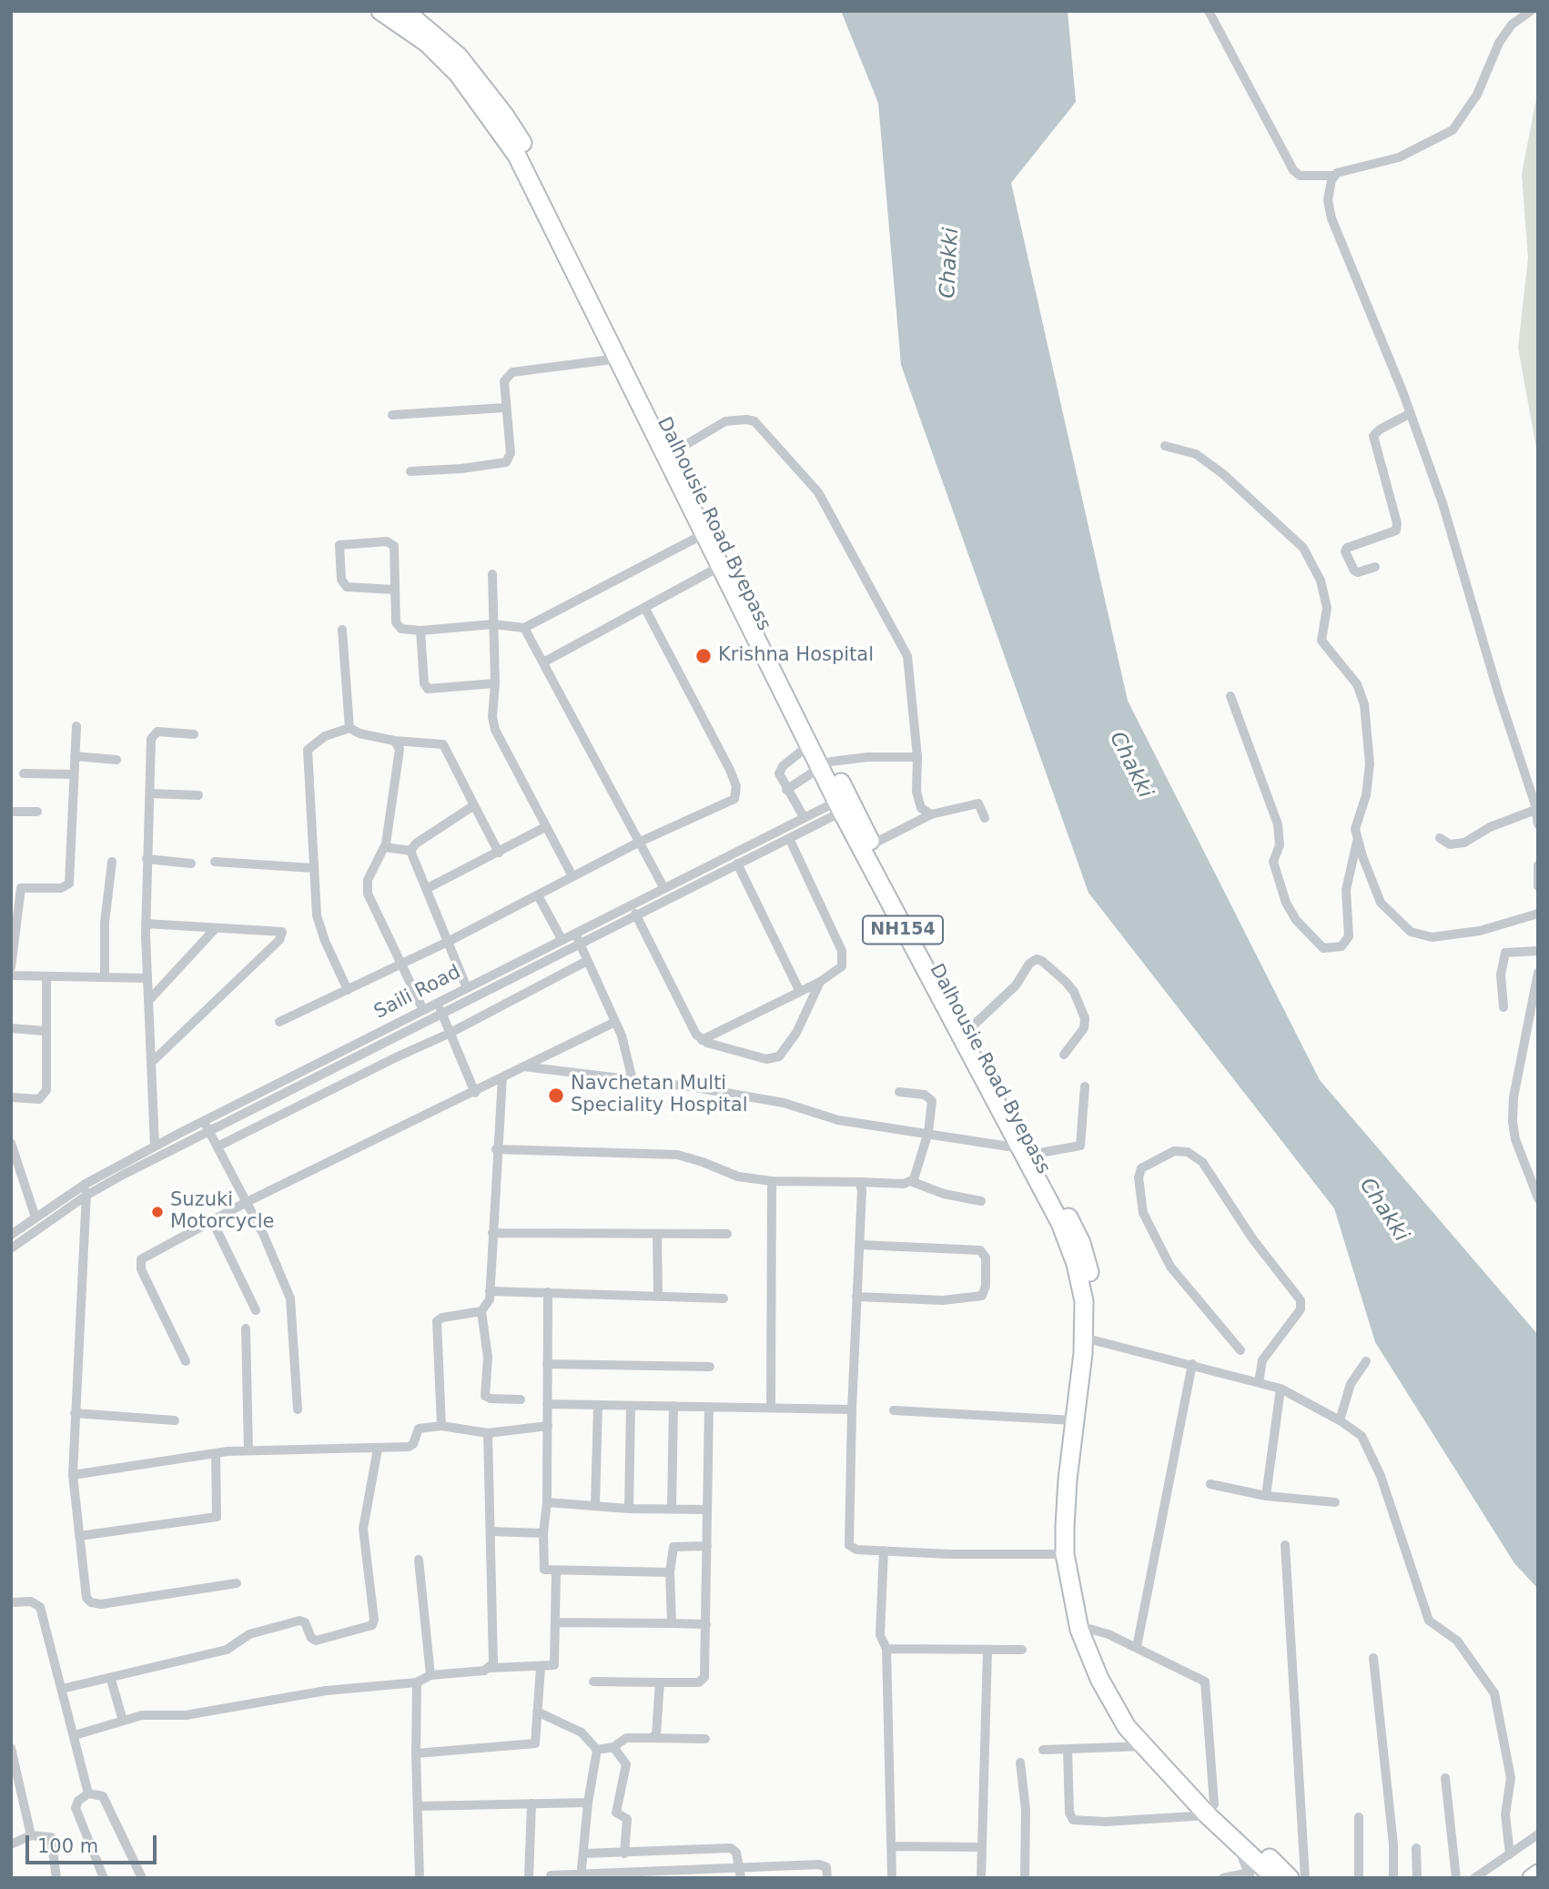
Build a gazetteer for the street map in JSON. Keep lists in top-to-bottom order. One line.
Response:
{"streets":{"highway":["Dalhousie Road Byepass","NH154"],"street":["Saili Road"]},"crossings":[["Dalhousie Road Byepass","NH154"],["Dalhousie Road Byepass","Saili Road"],["NH154","Saili Road"]],"water":["Chakki"],"places":["Krishna Hospital","Navchetan Multi Speciality Hospital","Suzuki Motorcycle"],"scale_bar":"100 m"}
